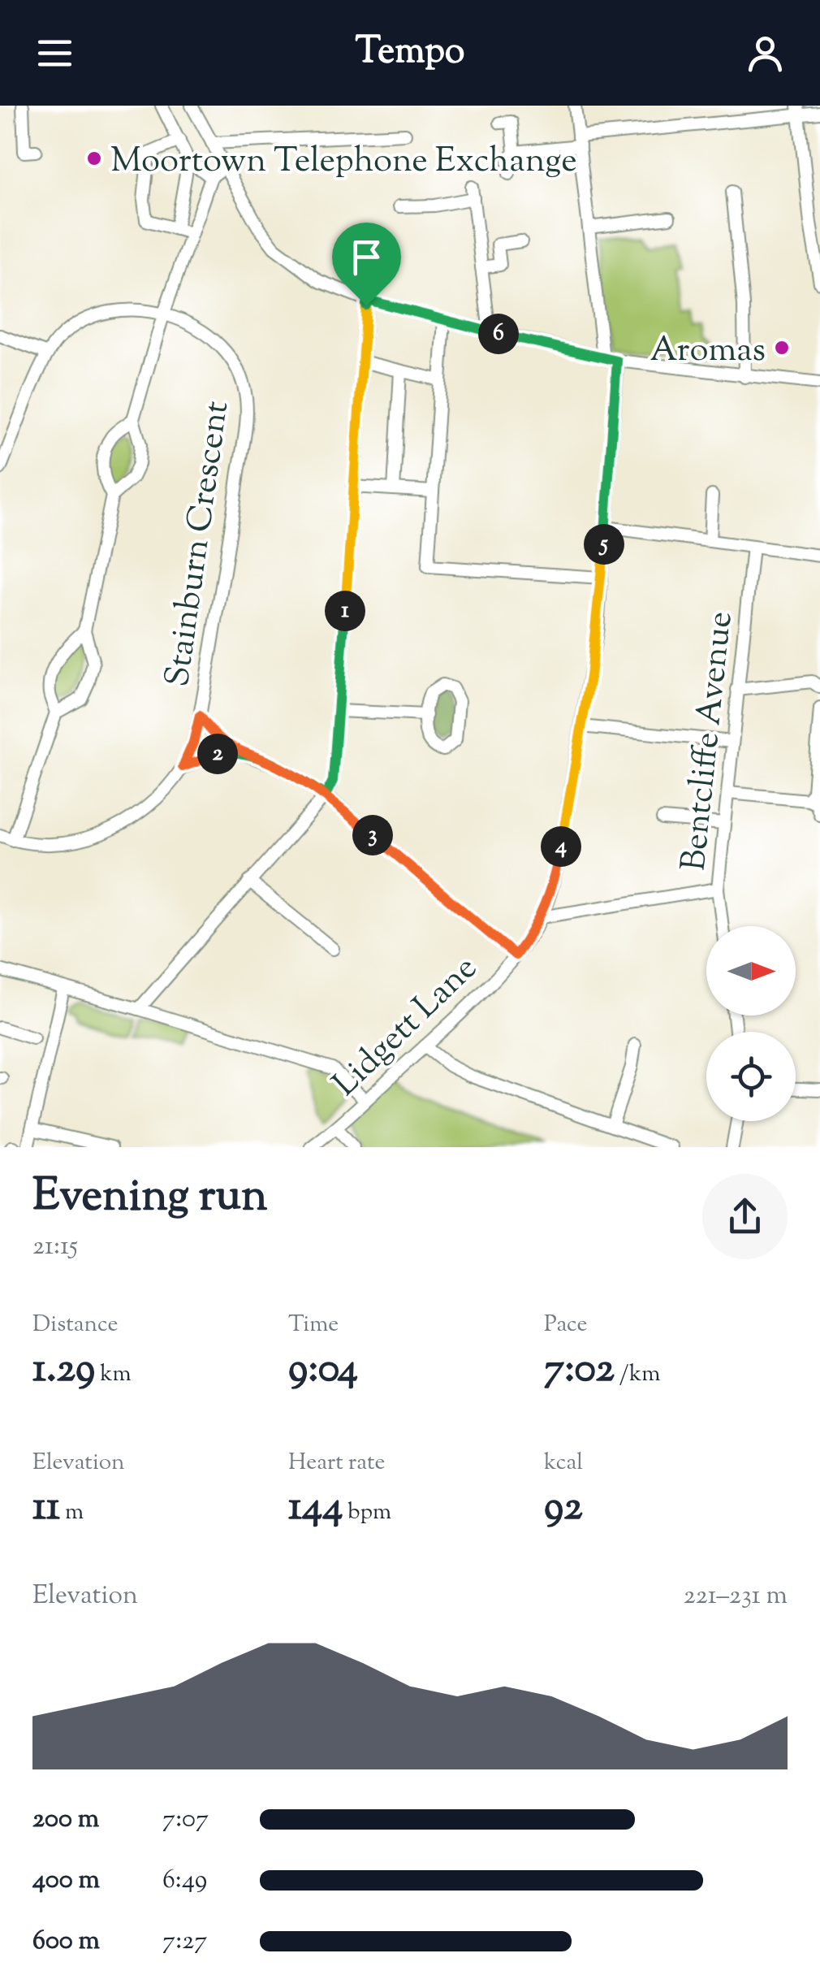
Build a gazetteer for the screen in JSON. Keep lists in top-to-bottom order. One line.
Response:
{"streets":{"street":["Stainburn Crescent","Bentcliffe Avenue","Lidgett Lane"]},"places":["Moortown Telephone Exchange","Aromas"],"north":"right","page":{"header":"Tempo","pins":["6","5","1","2","3","4"],"heading":["Evening run","21:15"],"stats":[["Distance","1.29 km"],["Time","9:04"],["Pace","7:02 /km"],["Elevation","11 m"],["Heart rate","144 bpm"],["kcal","92"]],"chart":["Elevation","221–231 m"],"list":[{"name":"200 m","note":"7:07"},{"name":"400 m","note":"6:49"},{"name":"600 m","note":"7:27"}]}}
